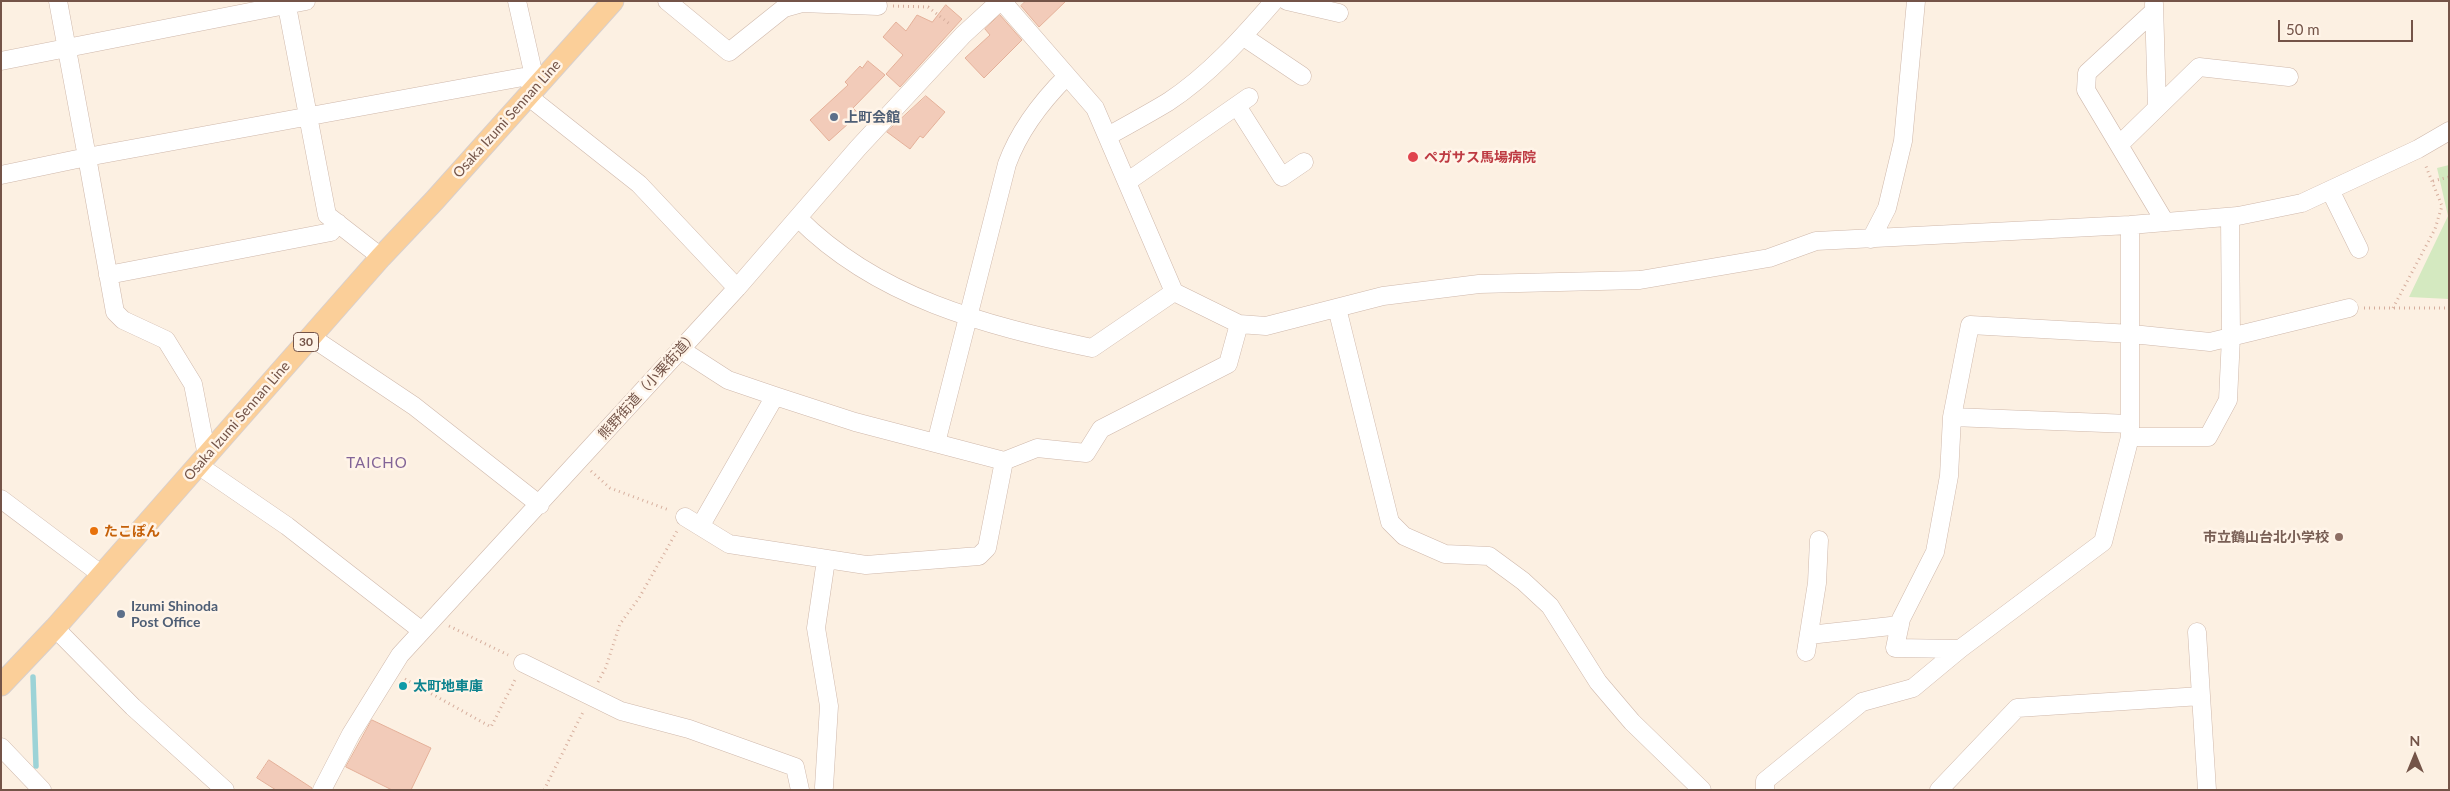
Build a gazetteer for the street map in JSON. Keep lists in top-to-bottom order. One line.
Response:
{"streets":{"main road":["Osaka Izumi Sennan Line","30"],"street":["熊野街道（小栗街道）"]},"districts":["TAICHO"],"places":["上町会館","ペガサス馬場病院","たこぽん","市立鶴山台北小学校","Izumi Shinoda Post Office","太町地車庫"],"scale_bar":"50 m","north":"top"}
